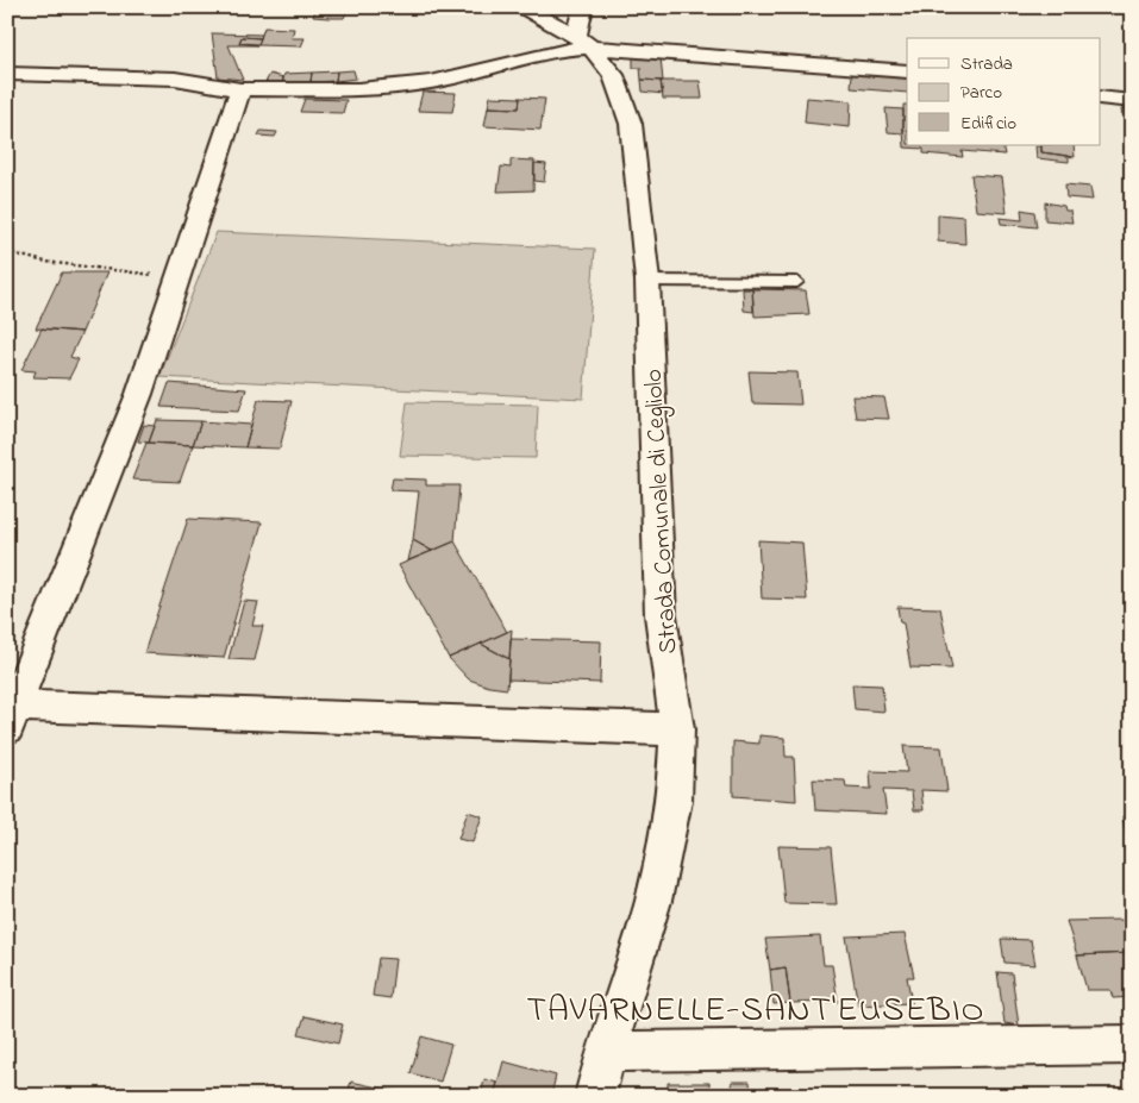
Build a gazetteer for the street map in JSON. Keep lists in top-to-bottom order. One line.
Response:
{"streets":{"street":["Strada Comunale di Cegliolo"]},"districts":["TAVARNELLE-SANT'EUSEBIO"],"legend":["Strada","Parco","Edificio"]}
